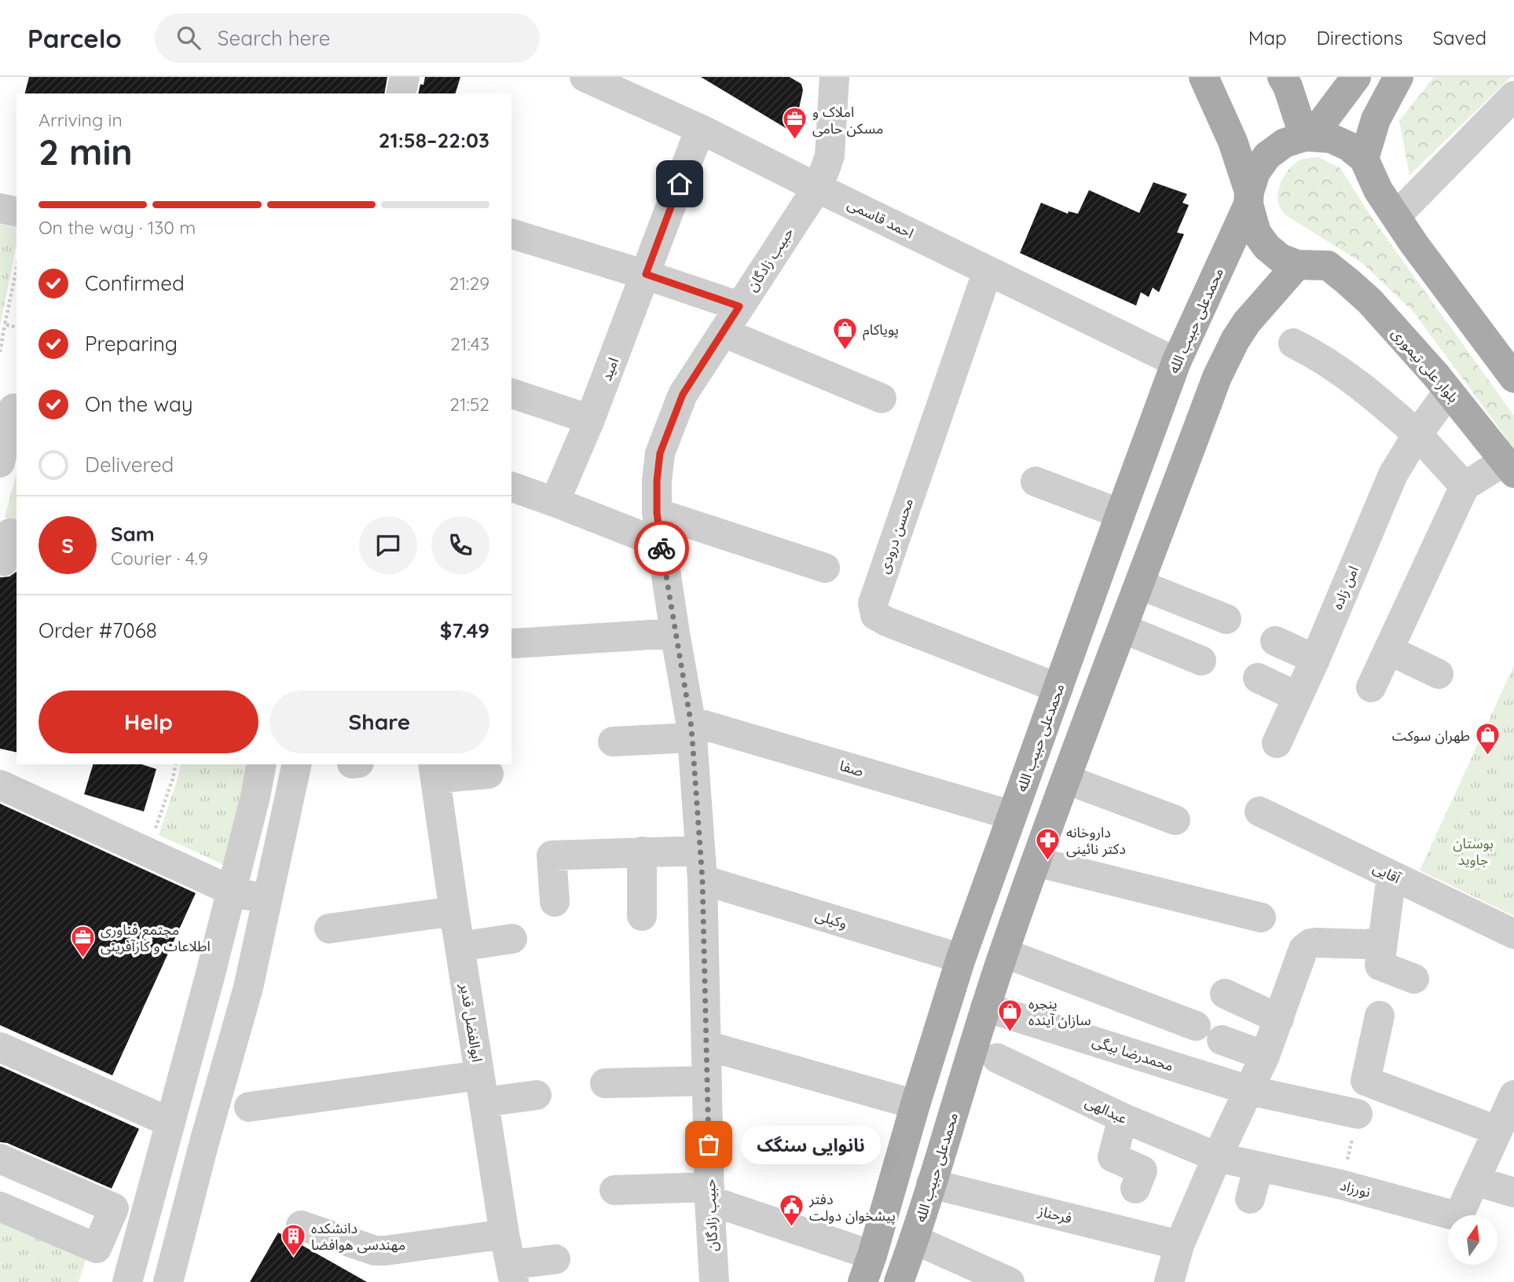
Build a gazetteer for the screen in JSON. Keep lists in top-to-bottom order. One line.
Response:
{"streets":{"main road":["محمدعلی حبیب الله","بلوار علی تیموری"],"street":["احمد قاسمی","حبیب زادگان","امید","محسن درودی","امن زاده","صفا","آقایی","وکیلی","ابوالفضل قدیر","محمدرضا بیگی","عبدالهی","نورزاد","فرحناز"]},"crossings":[["احمد قاسمی","حبیب زادگان"],["احمد قاسمی","محمدعلی حبیب الله"],["احمد قاسمی","امید"],["احمد قاسمی","محسن درودی"],["حبیب زادگان","صفا"],["حبیب زادگان","وکیلی"],["محمدعلی حبیب الله","بلوار علی تیموری"],["محمدعلی حبیب الله","محسن درودی"],["محمدعلی حبیب الله","صفا"],["محمدعلی حبیب الله","وکیلی"],["محمدعلی حبیب الله","محمدرضا بیگی"],["محمدعلی حبیب الله","فرحناز"],["بلوار علی تیموری","امن زاده"],["عبدالهی","نورزاد"]],"parks":["بوستان جاوید"],"places":{"office":["املاک و مسکن حامی","مجتمع فناوری اطلاعات و کارآفرینی"],"shop":["پویاکام","طهران سوکت","پنجره سازان آینده"],"pharmacy":["داروخانه دکتر نائینی"],"other":["نانوایی سنگک"],"public building":["دفتر پیشخوان دولت"],"building":["دانشکده مهندسی هوافضا"]},"north":"top","page":{"header":"Parcelo","search":"Search here","nav":["Map","Directions","Saved"],"heading":["2 min","Arriving in","21:58–22:03"],"panel":["Sam","Courier · 4.9","Order #7068","$7.49"],"bar":"On the way · 130 m","list":[["Confirmed","21:29"],["Preparing","21:43"],["On the way","21:52"],"Delivered"],"round":"S","buttons":["Help","Share"],"bubble":"نانوایی سنگک"}}
